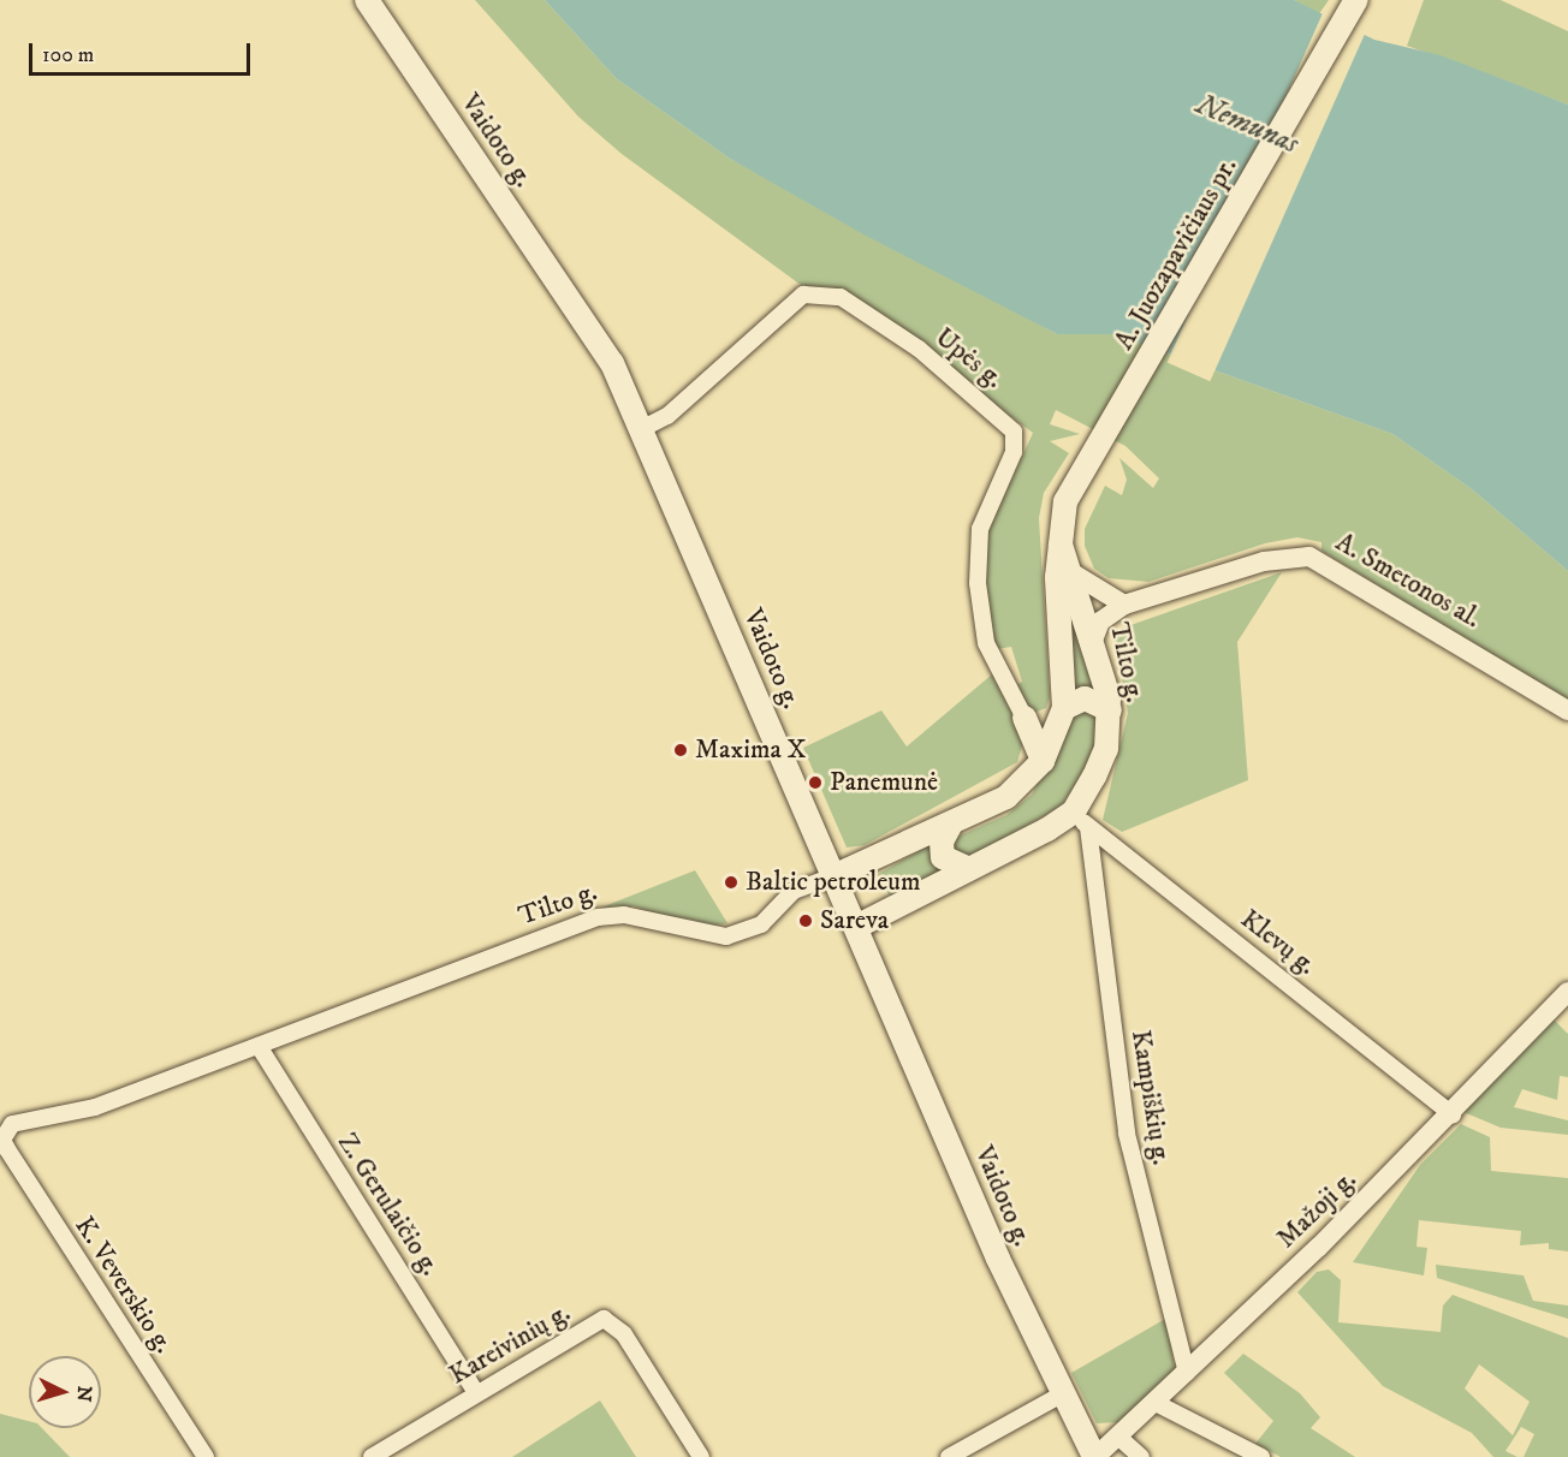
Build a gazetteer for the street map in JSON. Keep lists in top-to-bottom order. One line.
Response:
{"streets":{"main road":["Vaidoto g.","A. Juozapavičiaus pr.","Tilto g."],"street":["Upės g.","A. Smetonos al.","Klevų g.","Kampiškių g.","Z. Gerulaičio g.","Mažoji g.","K. Veverskio g.","Kareivinių g."]},"crossings":[["Vaidoto g.","Upės g."],["Vaidoto g.","Tilto g."],["Vaidoto g.","Mažoji g."],["A. Juozapavičiaus pr.","Tilto g."],["A. Smetonos al.","Tilto g."],["Tilto g.","Klevų g."],["Tilto g.","Kampiškių g."],["Tilto g.","Z. Gerulaičio g."],["Tilto g.","K. Veverskio g."],["Klevų g.","Kampiškių g."],["Klevų g.","Mažoji g."],["Kampiškių g.","Mažoji g."],["Z. Gerulaičio g.","Kareivinių g."]],"water":["Nemunas"],"places":["Maxima X","Panemunė","Baltic petroleum","Sareva"],"scale_bar":"100 m","north":"right"}
